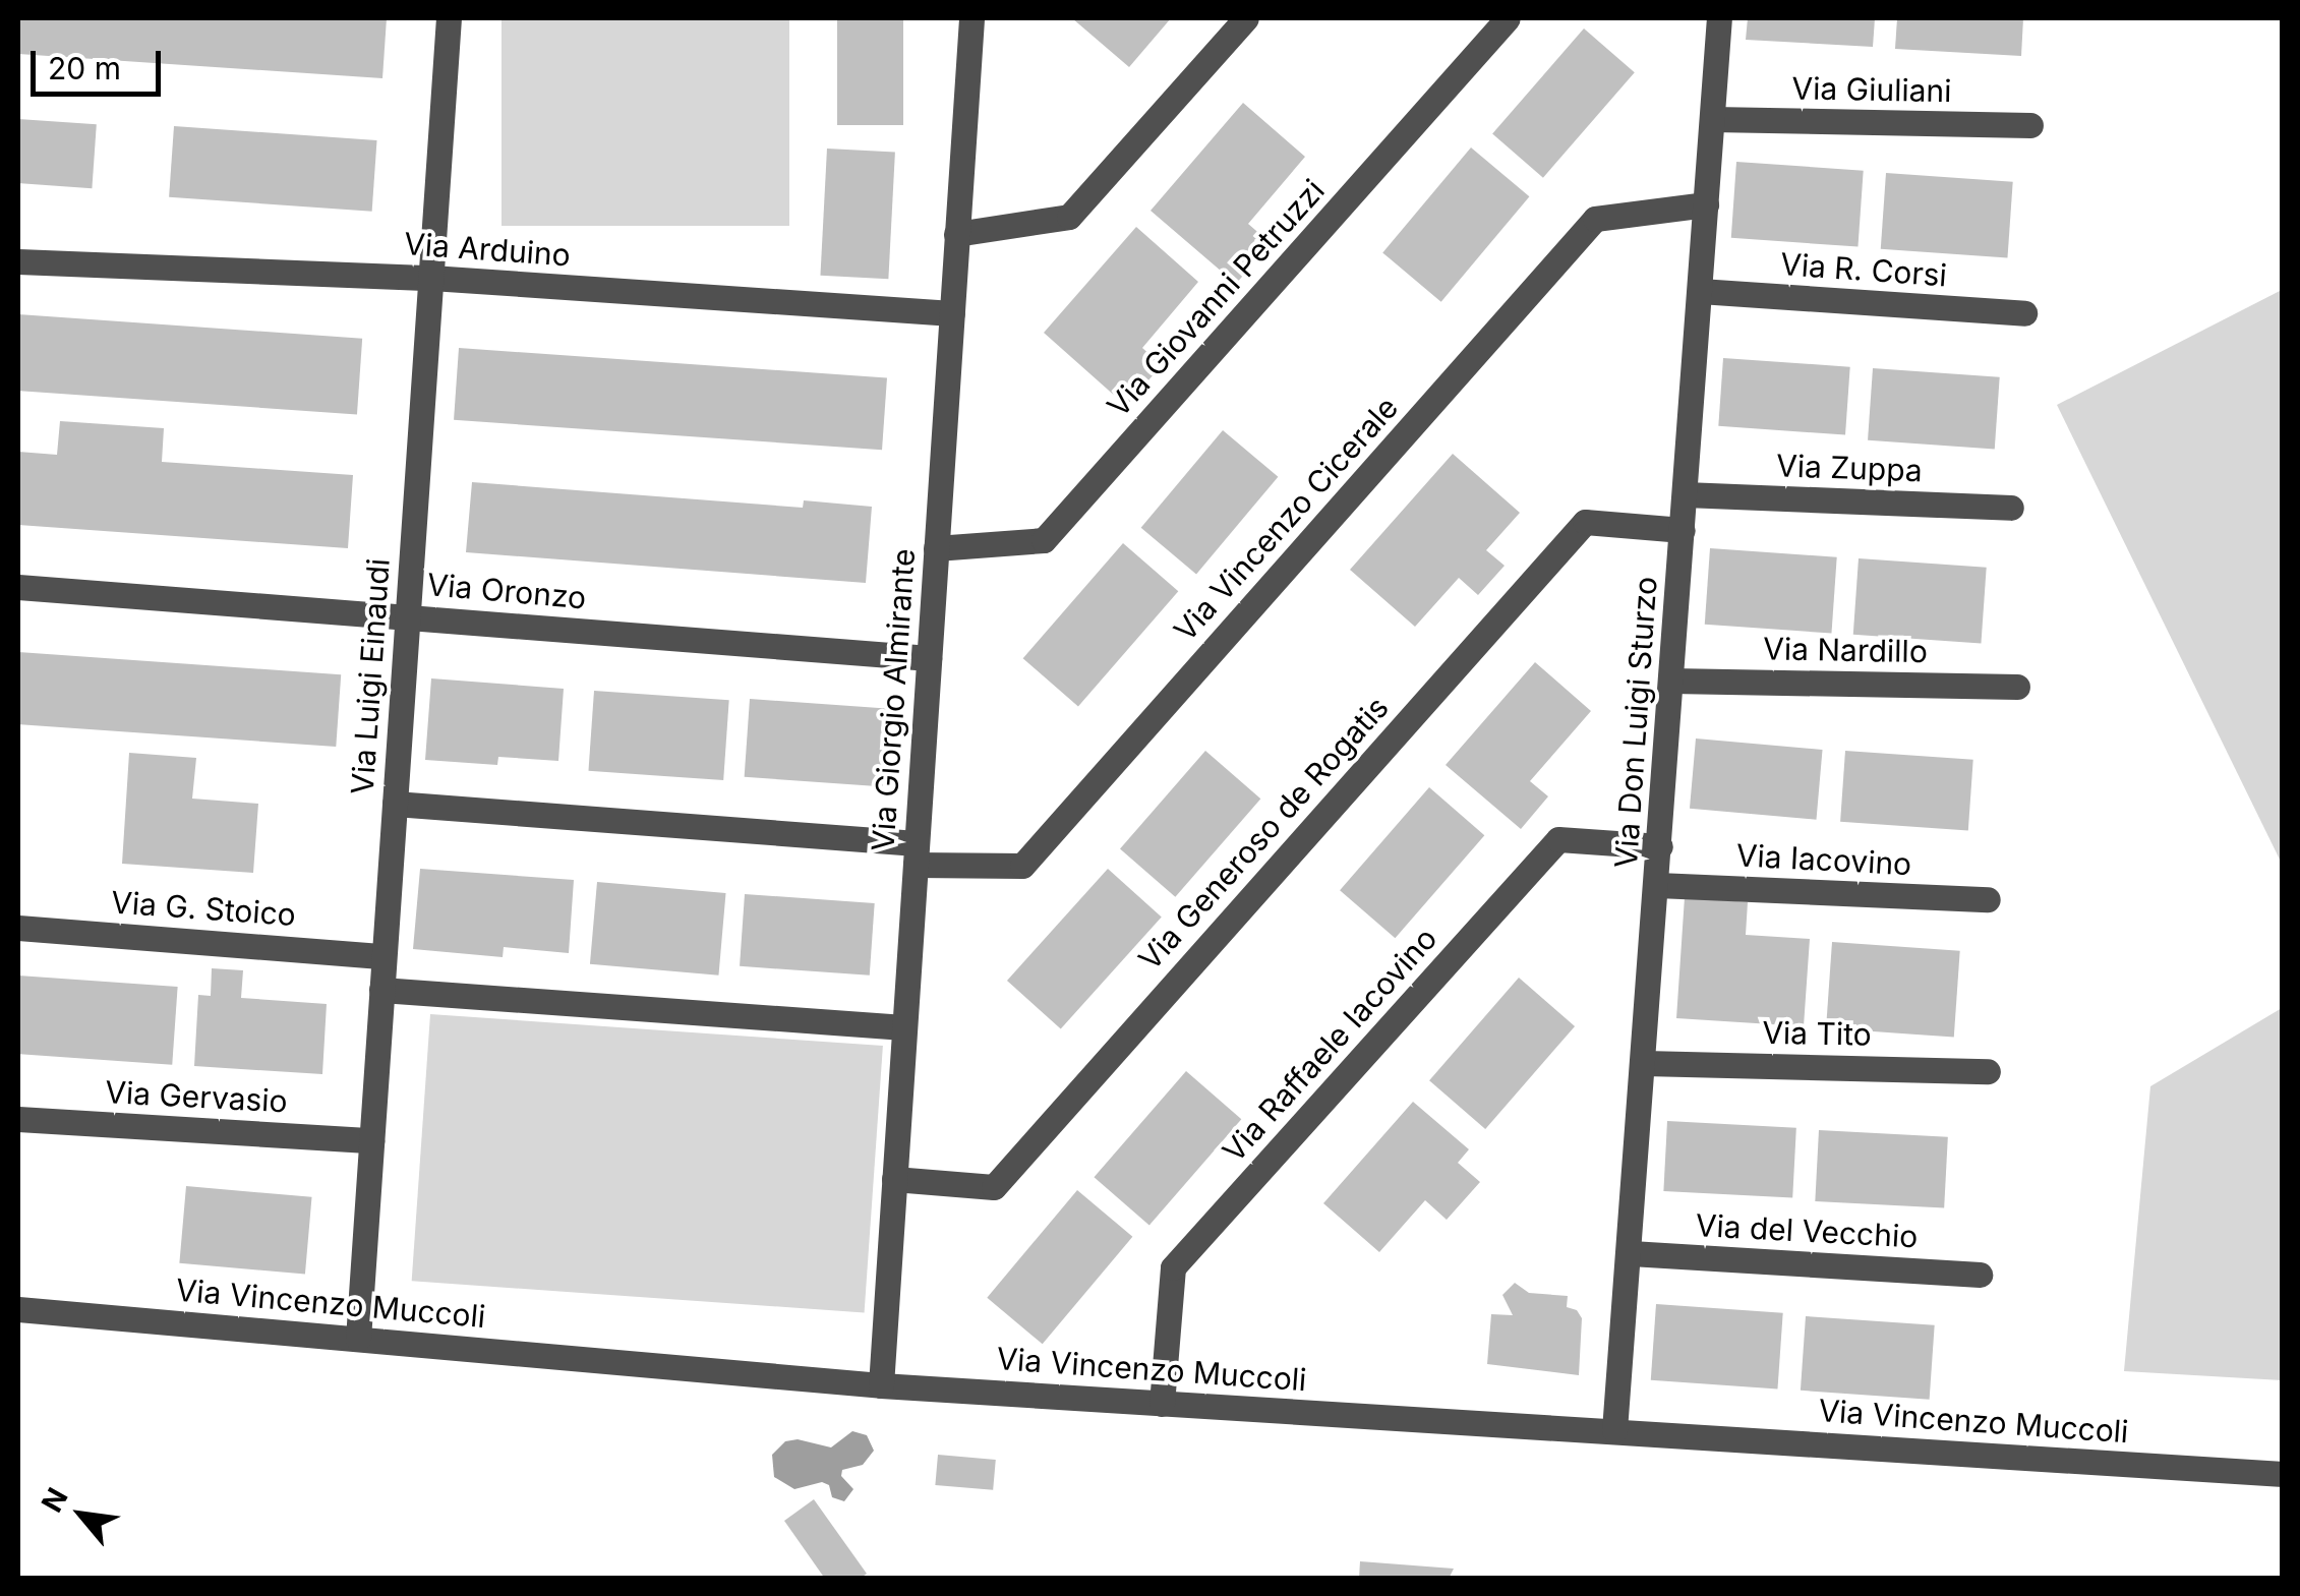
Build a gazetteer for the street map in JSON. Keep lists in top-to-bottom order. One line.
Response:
{"streets":{"street":["Via Giuliani","Via Arduino","Via R. Corsi","Via Giovanni Petruzzi","Via Zuppa","Via Vincenzo Cicerale","Via Oronzo","Via Nardillo","Via Luigi Einaudi","Via Giorgio Almirante","Via Don Luigi Sturzo","Via Generoso de Rogatis","Via Iacovino","Via G. Stoico","Via Tito","Via Raffaele Iacovino","Via Gervasio","Via del Vecchio","Via Vincenzo Muccoli"]},"crossings":[["Via Giuliani","Via Don Luigi Sturzo"],["Via Arduino","Via Luigi Einaudi"],["Via Arduino","Via Giorgio Almirante"],["Via R. Corsi","Via Don Luigi Sturzo"],["Via Giovanni Petruzzi","Via Giorgio Almirante"],["Via Zuppa","Via Don Luigi Sturzo"],["Via Vincenzo Cicerale","Via Luigi Einaudi"],["Via Vincenzo Cicerale","Via Giorgio Almirante"],["Via Vincenzo Cicerale","Via Don Luigi Sturzo"],["Via Oronzo","Via Luigi Einaudi"],["Via Oronzo","Via Giorgio Almirante"],["Via Nardillo","Via Don Luigi Sturzo"],["Via Luigi Einaudi","Via G. Stoico"],["Via Luigi Einaudi","Via Gervasio"],["Via Luigi Einaudi","Via Vincenzo Muccoli"],["Via Giorgio Almirante","Via Generoso de Rogatis"],["Via Giorgio Almirante","Via Vincenzo Muccoli"],["Via Don Luigi Sturzo","Via Generoso de Rogatis"],["Via Don Luigi Sturzo","Via Iacovino"],["Via Don Luigi Sturzo","Via Tito"],["Via Don Luigi Sturzo","Via Raffaele Iacovino"],["Via Don Luigi Sturzo","Via del Vecchio"],["Via Don Luigi Sturzo","Via Vincenzo Muccoli"],["Via Raffaele Iacovino","Via Vincenzo Muccoli"]],"scale_bar":"20 m","north":"top left"}
